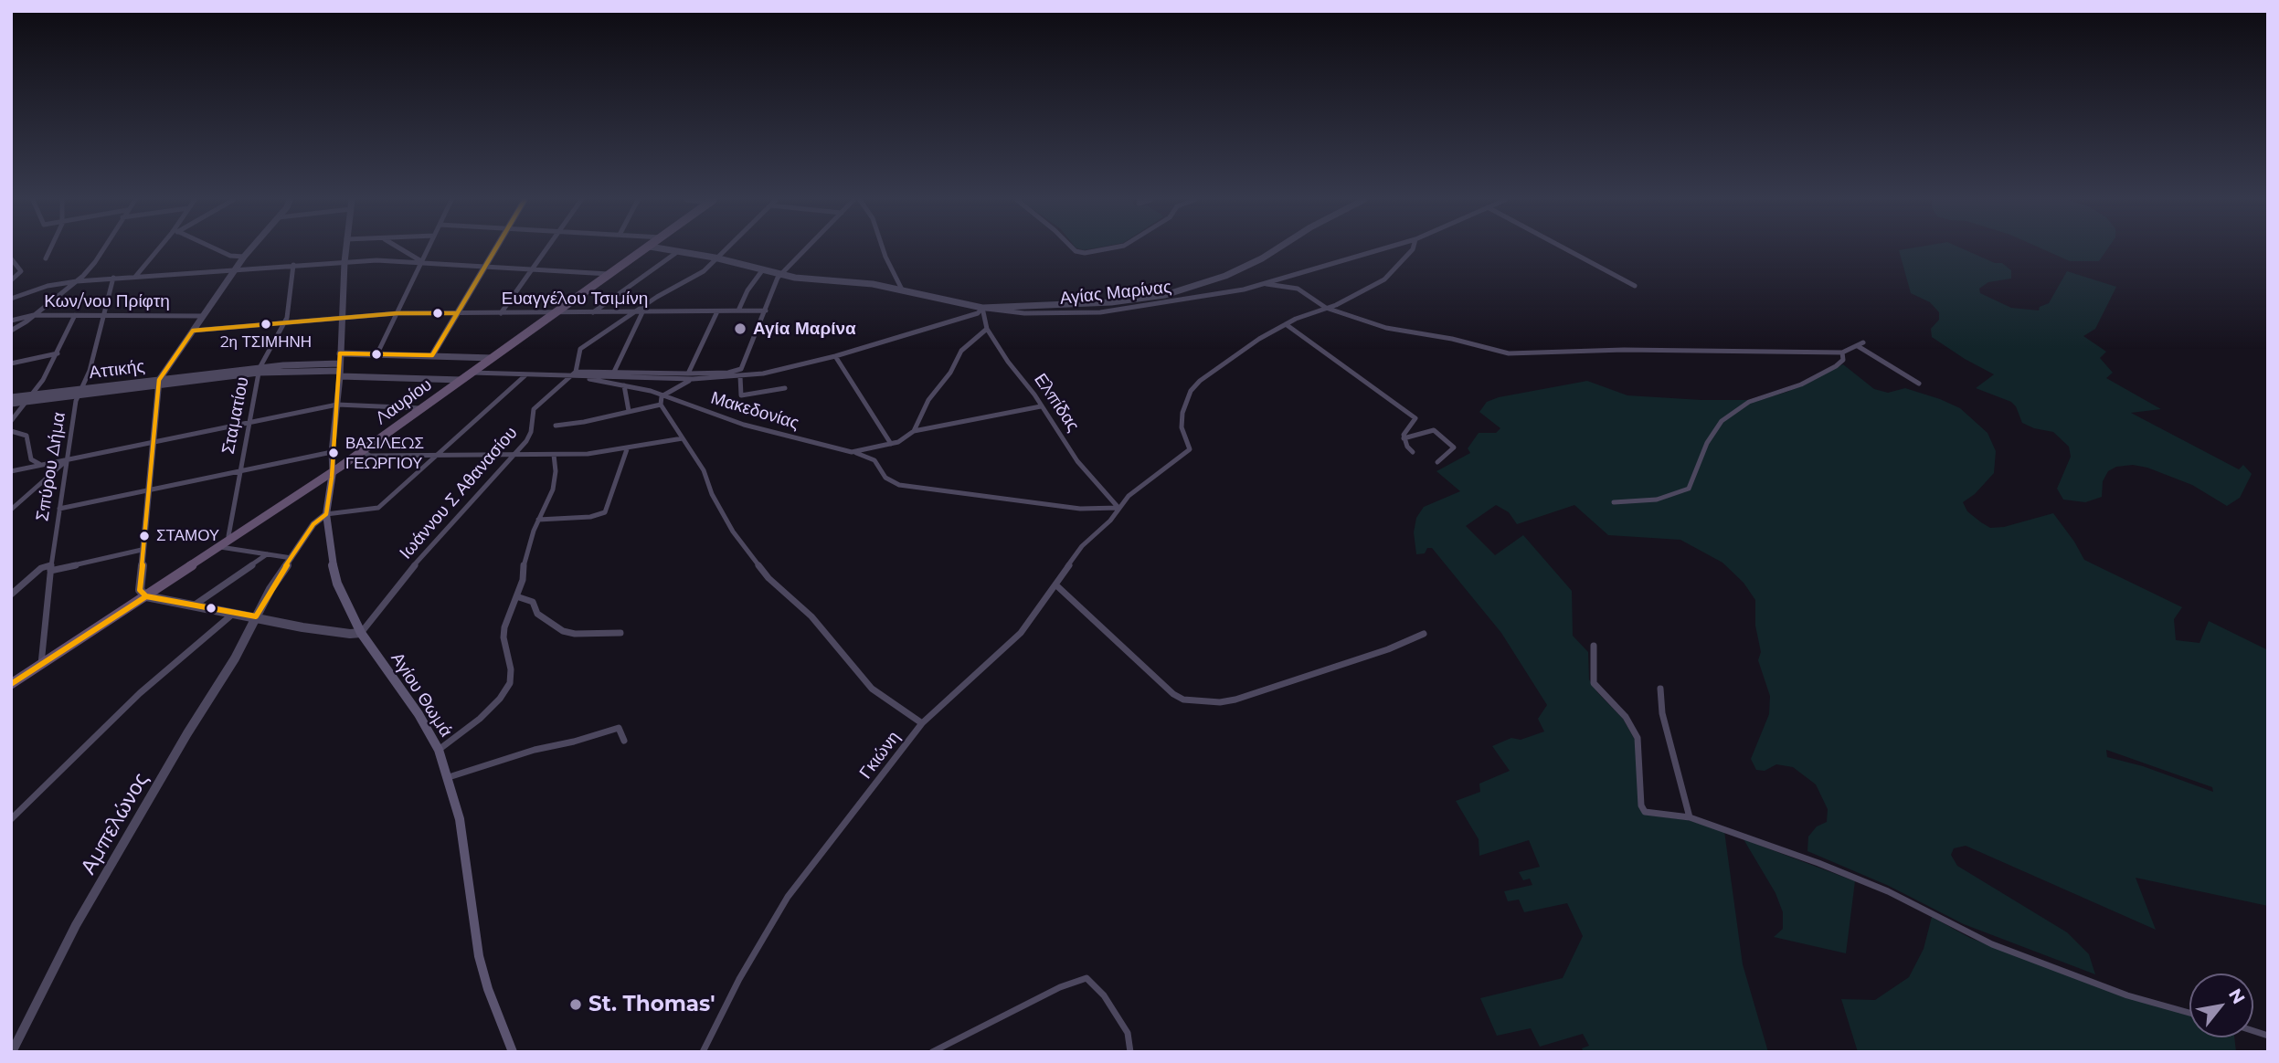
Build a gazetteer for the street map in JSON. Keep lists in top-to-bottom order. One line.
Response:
{"streets":{"main road":["Λαυρίου","Αγίου Θωμά"],"street":["Αγίας Μαρίνας","Ευαγγέλου Τσιμίνη","Κων/νου Πρίφτη","Αττικής","Ελπίδας","Μακεδονίας","Σταματίου","Σπύρου Δήμα","Ιωάννου Σ Αθανασίου","Γκιώνη","Αμπελώνος"]},"crossings":[["Αγίας Μαρίνας","Ελπίδας"],["Αγίας Μαρίνας","Ιωάννου Σ Αθανασίου"],["Ευαγγέλου Τσιμίνη","Λαυρίου"],["Ευαγγέλου Τσιμίνη","Σταματίου"],["Ευαγγέλου Τσιμίνη","Ιωάννου Σ Αθανασίου"],["Κων/νου Πρίφτη","Σπύρου Δήμα"],["Αττικής","Λαυρίου"],["Αττικής","Σταματίου"],["Αττικής","Σπύρου Δήμα"],["Λαυρίου","Σταματίου"],["Λαυρίου","Σπύρου Δήμα"],["Λαυρίου","Αγίου Θωμά"],["Ελπίδας","Μακεδονίας"],["Ελπίδας","Γκιώνη"],["Ιωάννου Σ Αθανασίου","Αγίου Θωμά"]],"places":["2η ΤΣΙΜΗΝΗ","Αγία Μαρίνα","ΒΑΣΙΛΕΩΣ ΓΕΩΡΓΙΟΥ","ΣΤΑΜΟΥ","St. Thomas'"],"north":"top right"}
